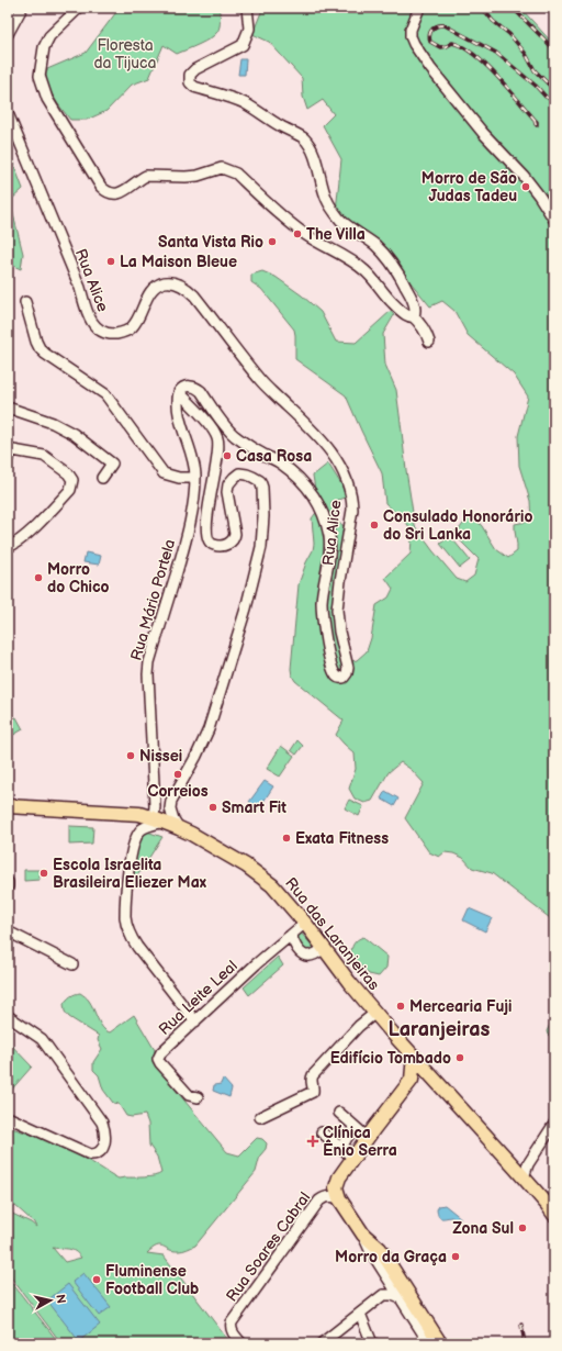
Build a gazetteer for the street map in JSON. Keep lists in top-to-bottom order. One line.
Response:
{"streets":{"main road":["Rua das Laranjeiras"],"street":["Rua Alice","Rua Mário Portela","Rua Leite Leal","Rua Soares Cabral"]},"crossings":[["Rua Alice","Rua Mário Portela"],["Rua Mário Portela","Rua das Laranjeiras"],["Rua das Laranjeiras","Rua Leite Leal"]],"districts":["Laranjeiras"],"parks":["Floresta da Tijuca"],"places":{"other":["Morro de São Judas Tadeu","The Villa","Santa Vista Rio","La Maison Bleue","Casa Rosa","Consulado Honorário do Sri Lanka","Morro do Chico","Nissei","Correios","Smart Fit","Exata Fitness","Escola Israelita Brasileira Eliezer Max","Mercearia Fuji","Edifício Tombado","Zona Sul","Morro da Graça","Fluminense Football Club"],"health":["Clínica Ênio Serra"]},"north":"right"}
